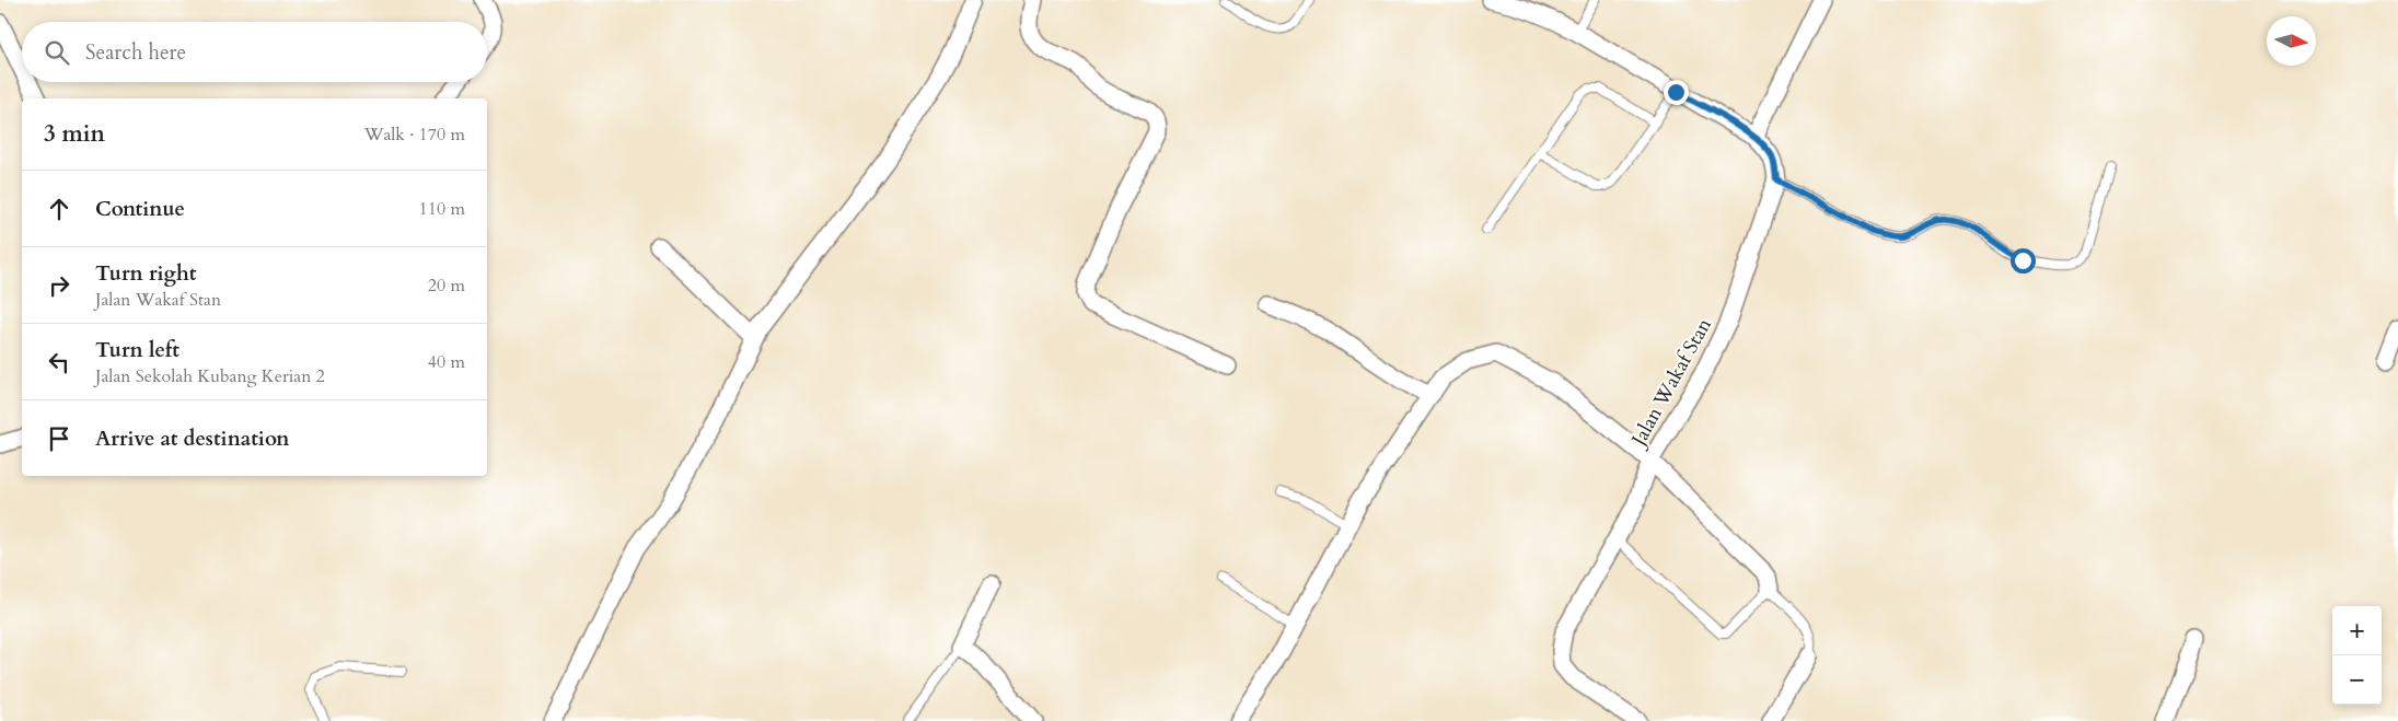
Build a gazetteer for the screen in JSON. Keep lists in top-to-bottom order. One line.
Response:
{"streets":{"street":["Jalan Wakaf Stan"]},"north":"right","page":{"search":"Search here","heading":["3 min","Walk · 170 m"],"list":[["Continue","110 m"],["Turn right","Jalan Wakaf Stan","20 m"],["Turn left","Jalan Sekolah Kubang Kerian 2","40 m"],"Arrive at destination"],"map_buttons":["+","−"]}}
